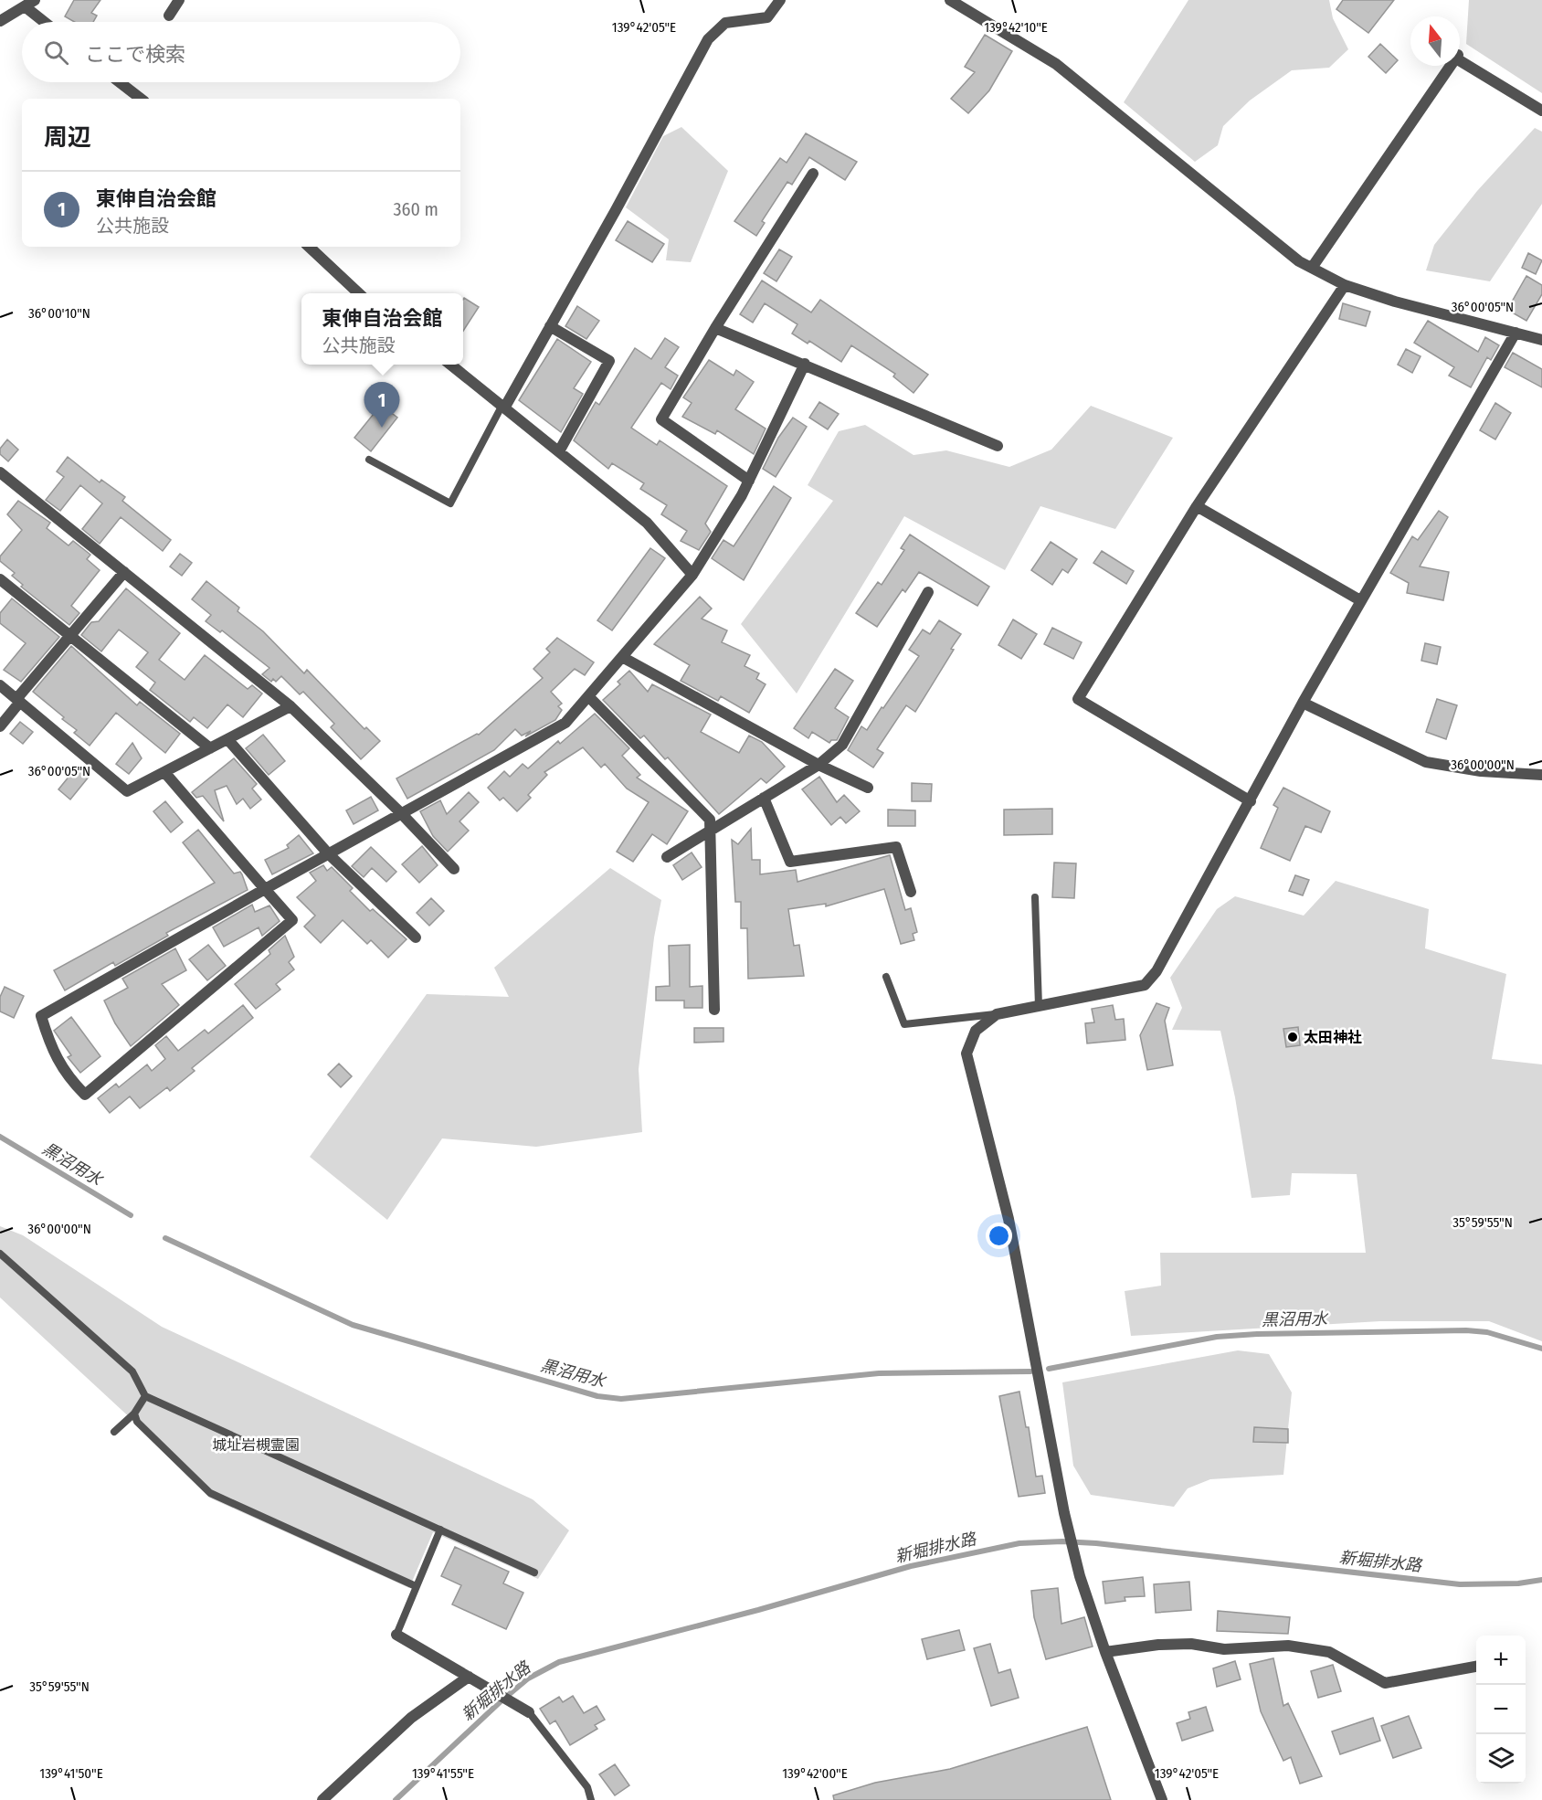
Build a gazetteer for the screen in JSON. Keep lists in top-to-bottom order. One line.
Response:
{"water":["黒沼用水","新堀排水路"],"parks":["城址岩槻霊園"],"places":["太田神社"],"north":"top","page":{"search":"ここで検索","heading":"周辺","list":[{"mark":"1","name":"東伸自治会館","note":"公共施設","value":"360 m"}],"popup":["東伸自治会館","公共施設"],"pins":"1","map_buttons":["+","−"]},"coordinates":["139°42'05\"E","139°42'10\"E","36°00'05\"N","36°00'10\"N","36°00'00\"N","35°59'55\"N","139°41'50\"E","139°41'55\"E","139°42'00\"E"]}
